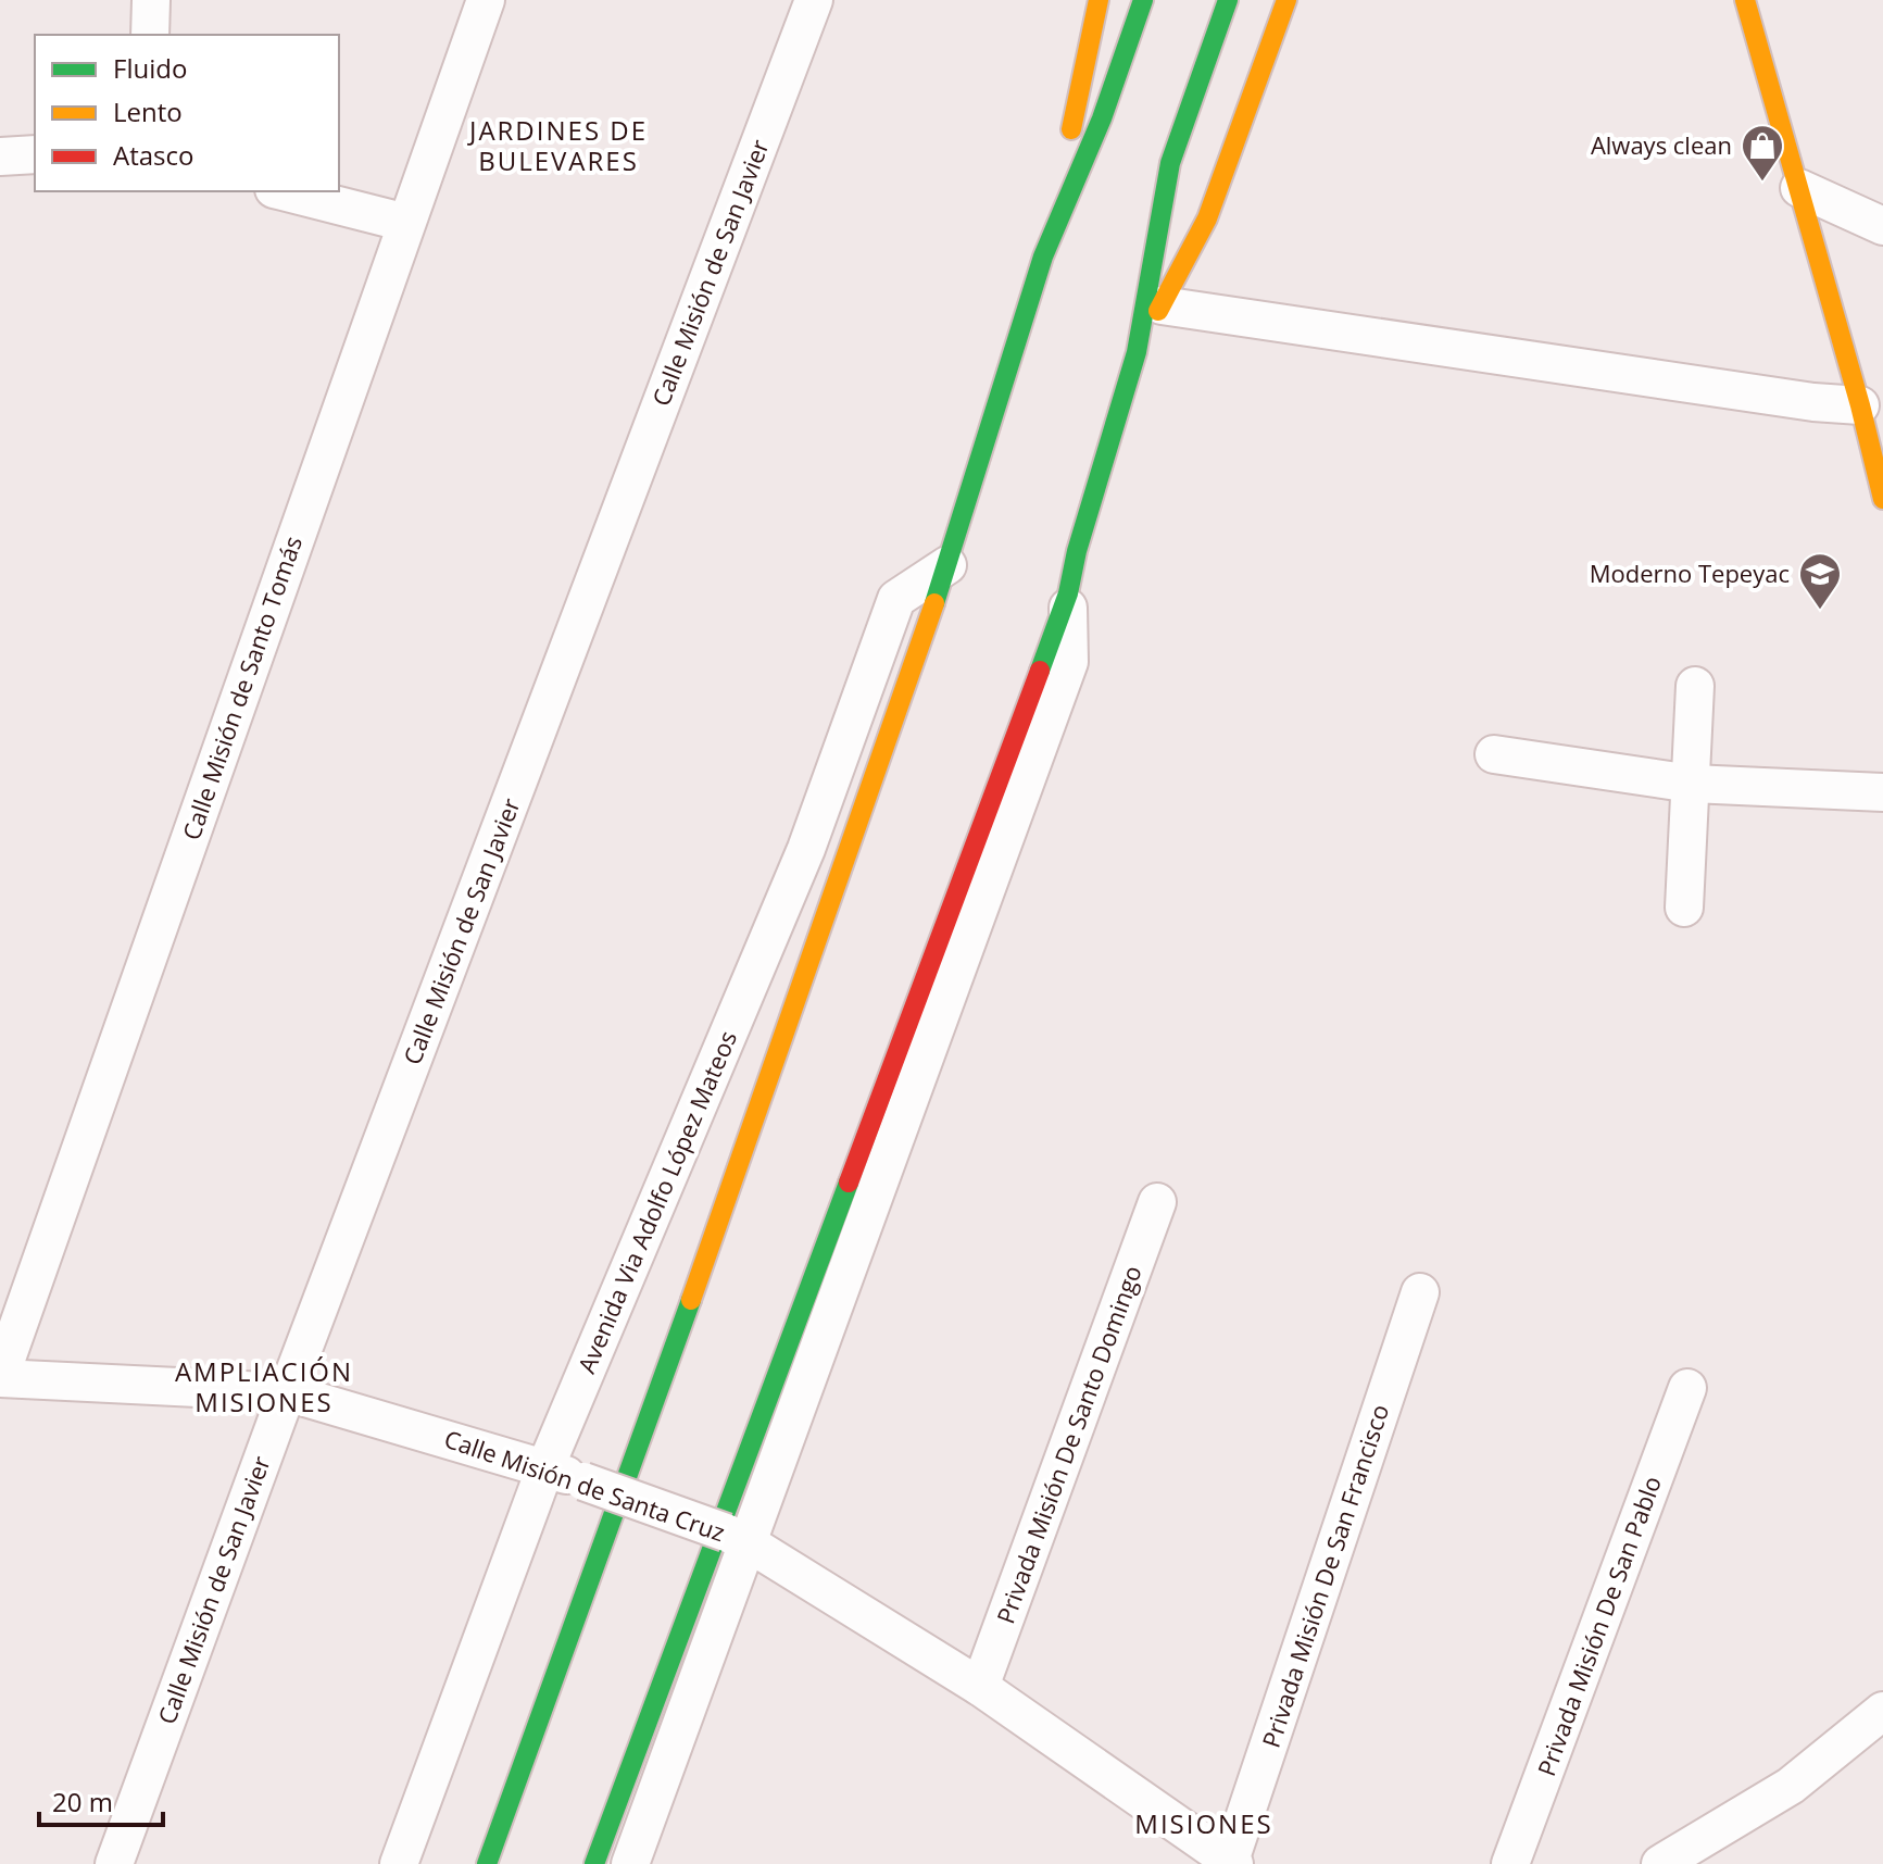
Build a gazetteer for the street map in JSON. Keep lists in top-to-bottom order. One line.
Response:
{"streets":{"street":["Calle Misión de San Javier","Calle Misión de Santo Tomás","Avenida Via Adolfo López Mateos","Privada Misión De Santo Domingo","Calle Misión de Santa Cruz","Privada Misión De San Francisco","Privada Misión De San Pablo"]},"crossings":[["Calle Misión de San Javier","Calle Misión de Santa Cruz"],["Calle Misión de Santo Tomás","Calle Misión de Santa Cruz"],["Avenida Via Adolfo López Mateos","Calle Misión de Santa Cruz"],["Privada Misión De Santo Domingo","Calle Misión de Santa Cruz"],["Calle Misión de Santa Cruz","Privada Misión De San Francisco"]],"districts":["JARDINES DE BULEVARES","AMPLIACIÓN MISIONES","MISIONES"],"places":{"shop":["Always clean"],"school or university":["Moderno Tepeyac"]},"legend":["Fluido","Lento","Atasco"],"scale_bar":"20 m"}
